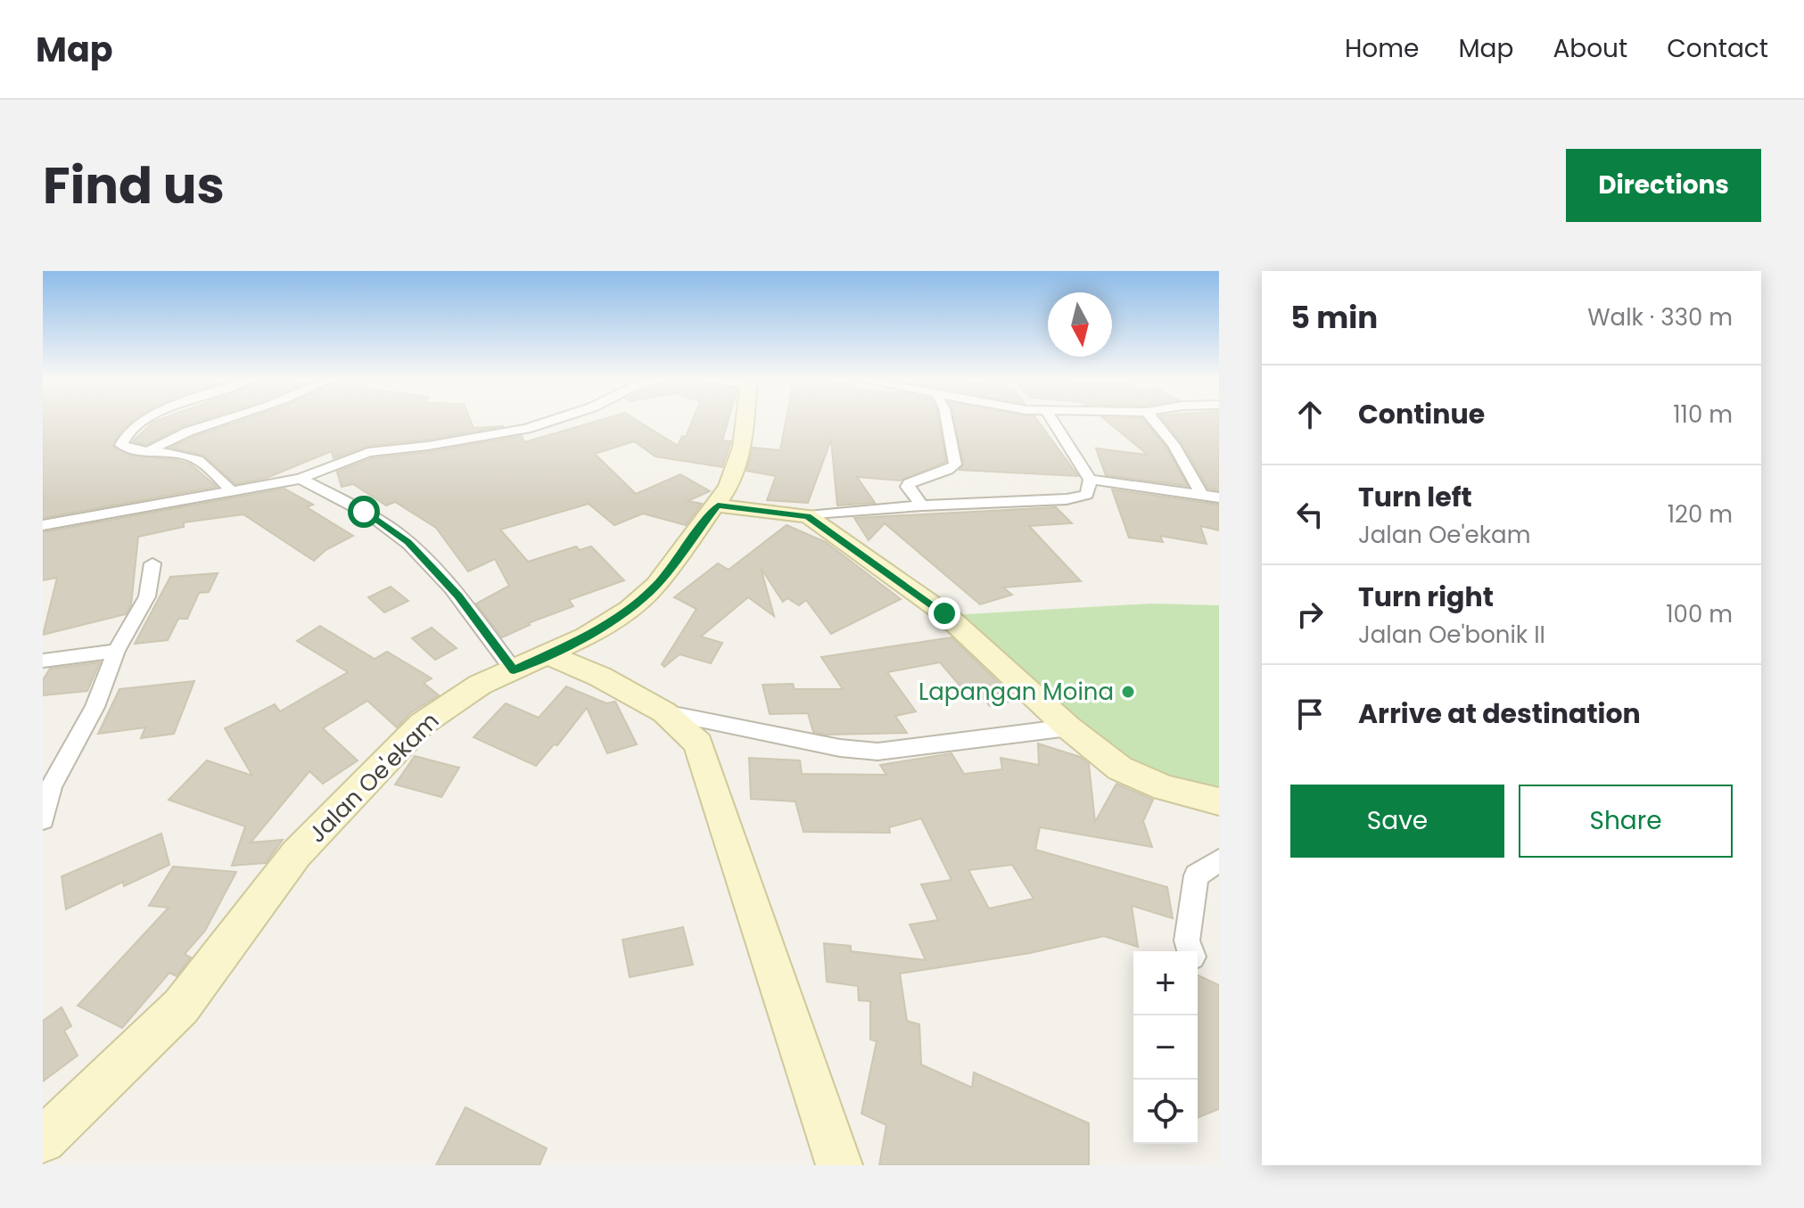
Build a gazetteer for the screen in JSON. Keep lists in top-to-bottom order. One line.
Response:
{"streets":{"street":["Jalan Oe'ekam"]},"places":["Lapangan Moina"],"north":"bottom","page":{"header":"Map","nav":["Home","Map","About","Contact"],"title":"Find us","buttons":["Directions",["Save","Share"]],"heading":["5 min","Walk · 330 m"],"list":[["Continue","110 m"],["Turn left","Jalan Oe'ekam","120 m"],["Turn right","Jalan Oe'bonik II","100 m"],"Arrive at destination"],"map_buttons":["+","−"]}}
